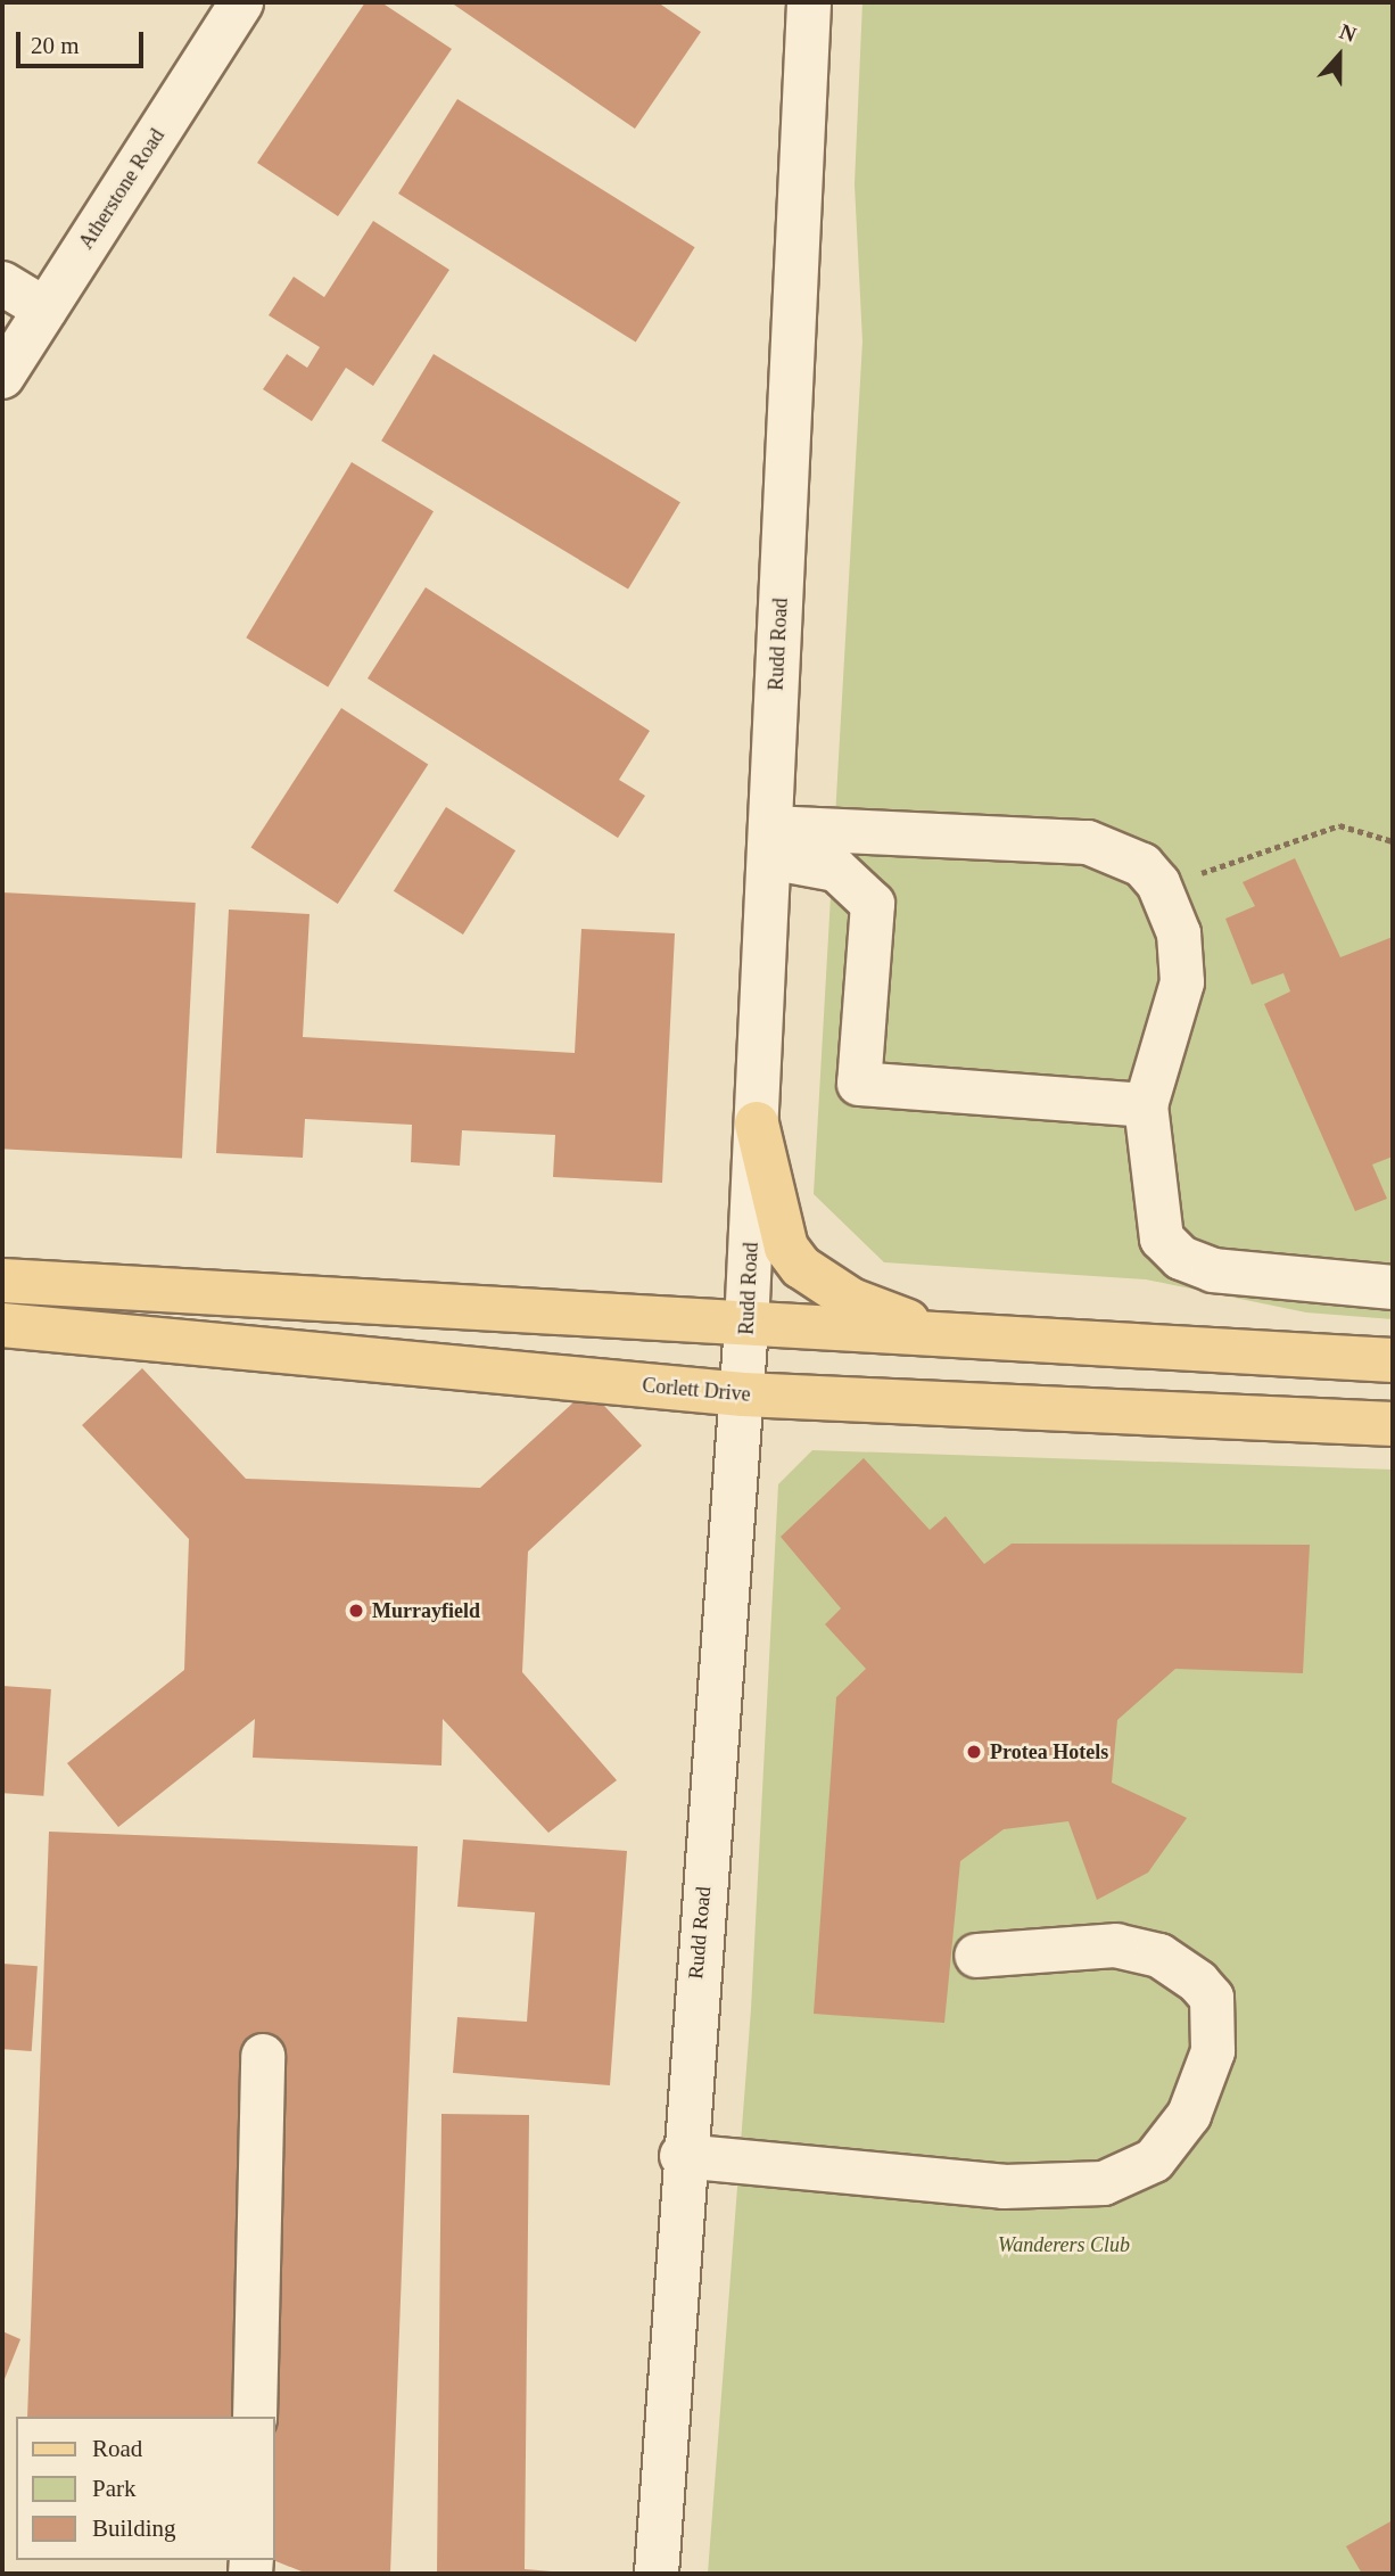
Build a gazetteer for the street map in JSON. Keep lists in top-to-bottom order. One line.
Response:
{"streets":{"main road":["Corlett Drive"],"street":["Atherstone Road","Rudd Road"]},"crossings":[["Rudd Road","Corlett Drive"]],"parks":["Wanderers Club"],"places":["Murrayfield","Protea Hotels"],"legend":["Road","Park","Building"],"scale_bar":"20 m","north":"top"}
